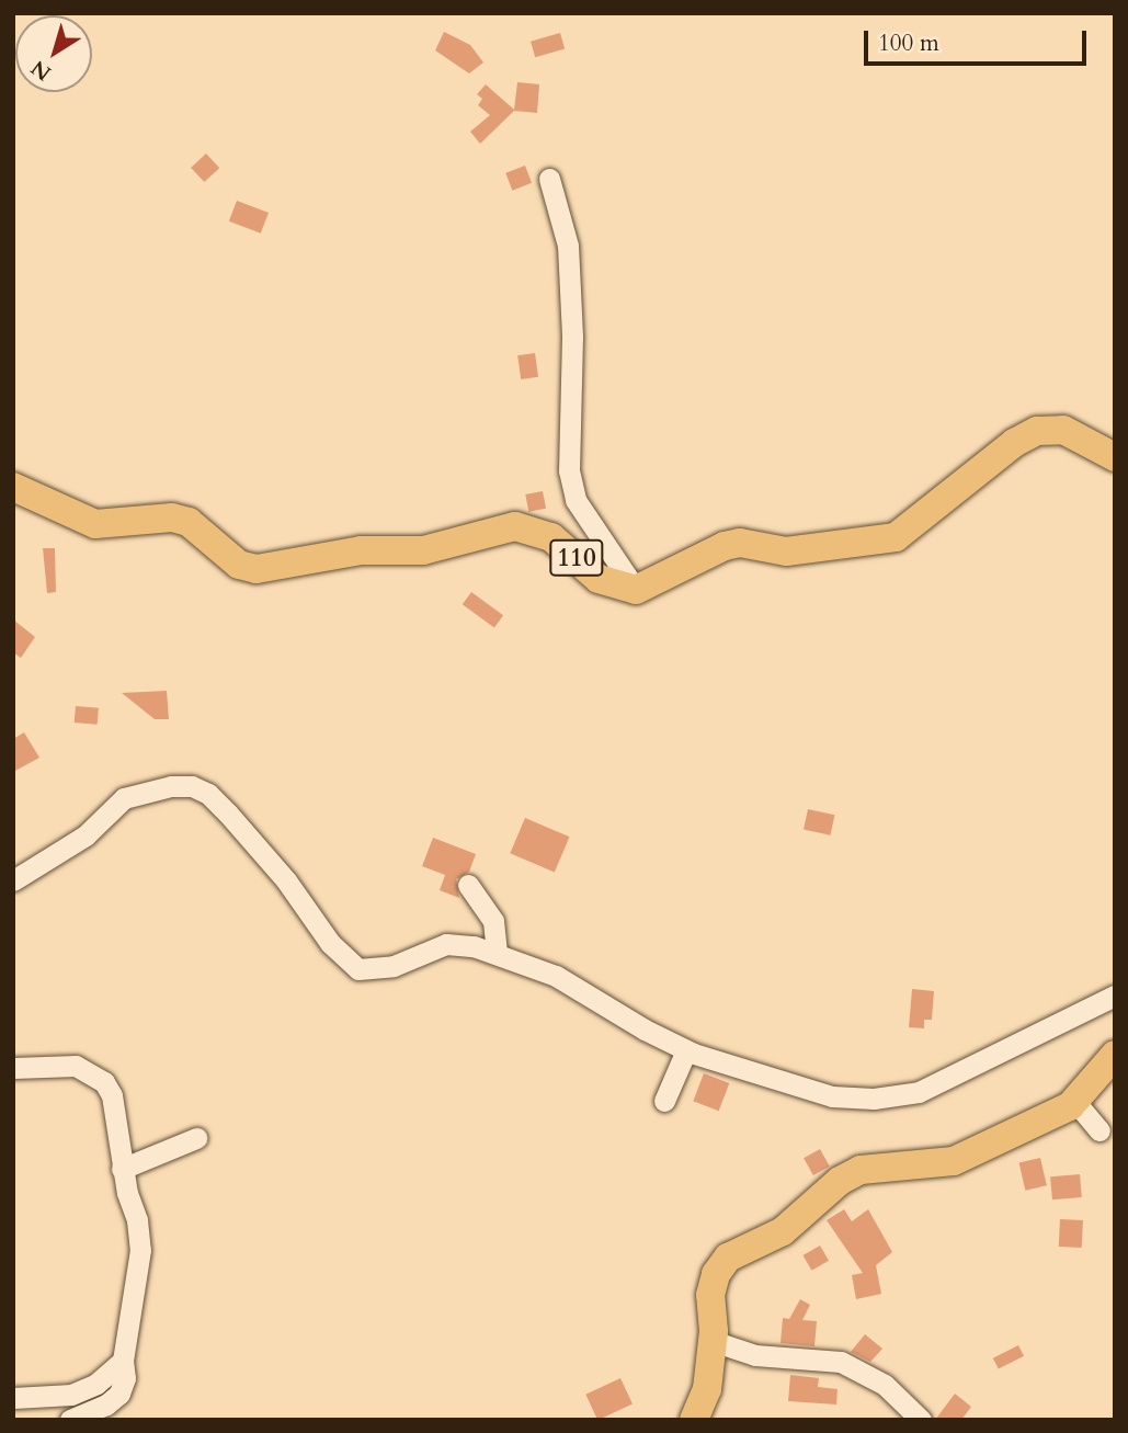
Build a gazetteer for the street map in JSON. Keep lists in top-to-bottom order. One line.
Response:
{"streets":{"main road":["110"]},"scale_bar":"100 m","north":"bottom left"}
